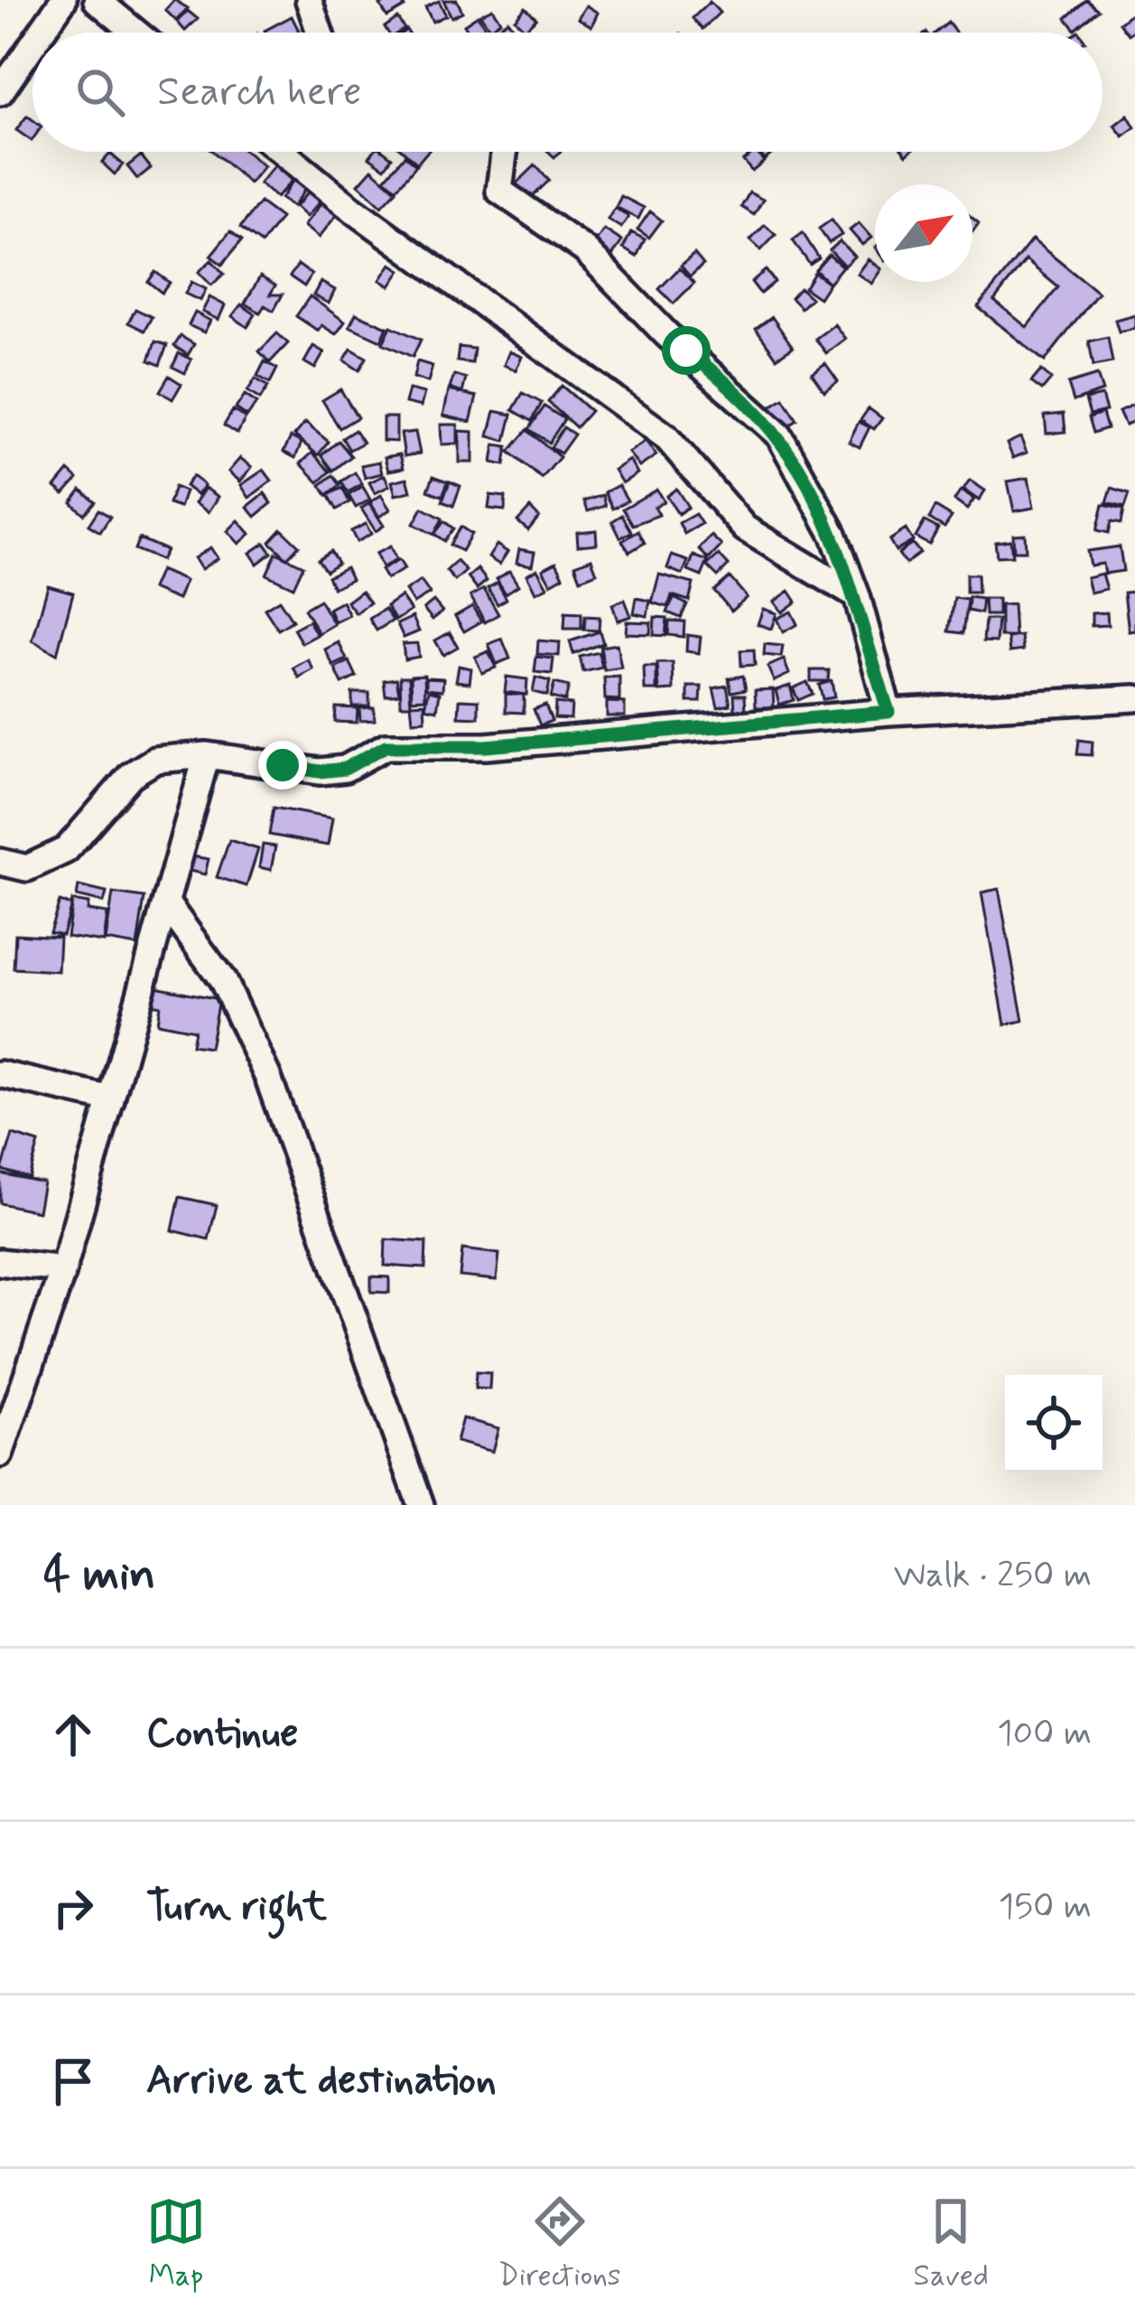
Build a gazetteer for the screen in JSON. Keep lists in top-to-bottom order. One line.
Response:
{"north":"top right","page":{"search":"Search here","heading":["4 min","Walk · 250 m"],"list":[["Continue","100 m"],["Turn right","150 m"],"Arrive at destination"],"nav":["Map","Directions","Saved"]}}
